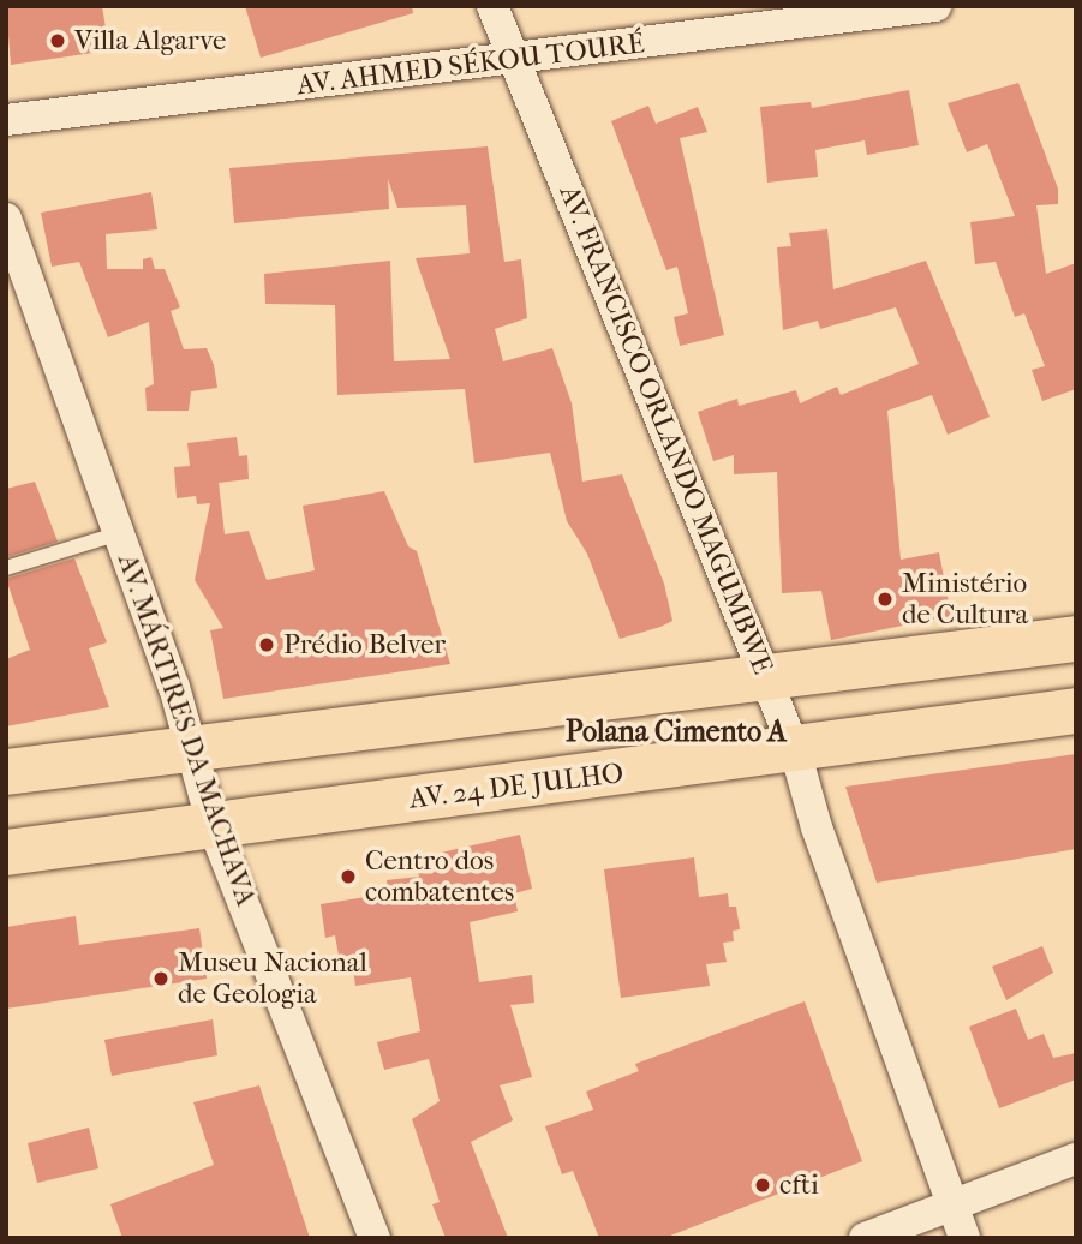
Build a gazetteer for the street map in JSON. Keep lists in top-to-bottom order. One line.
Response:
{"streets":{"main road":["AV. 24 DE JULHO"],"street":["AV. AHMED SÉKOU TOURÉ","AV. FRANCISCO ORLANDO MAGUMBWE","AV. MÁRTIRES DA MACHAVA"]},"crossings":[["AV. AHMED SÉKOU TOURÉ","AV. FRANCISCO ORLANDO MAGUMBWE"],["AV. FRANCISCO ORLANDO MAGUMBWE","AV. 24 DE JULHO"],["AV. MÁRTIRES DA MACHAVA","AV. 24 DE JULHO"]],"districts":["Polana Cimento A"],"places":["Villa Algarve","Ministério de Cultura","Prédio Belver","Centro dos combatentes","Museu Nacional de Geologia","cfti"]}
